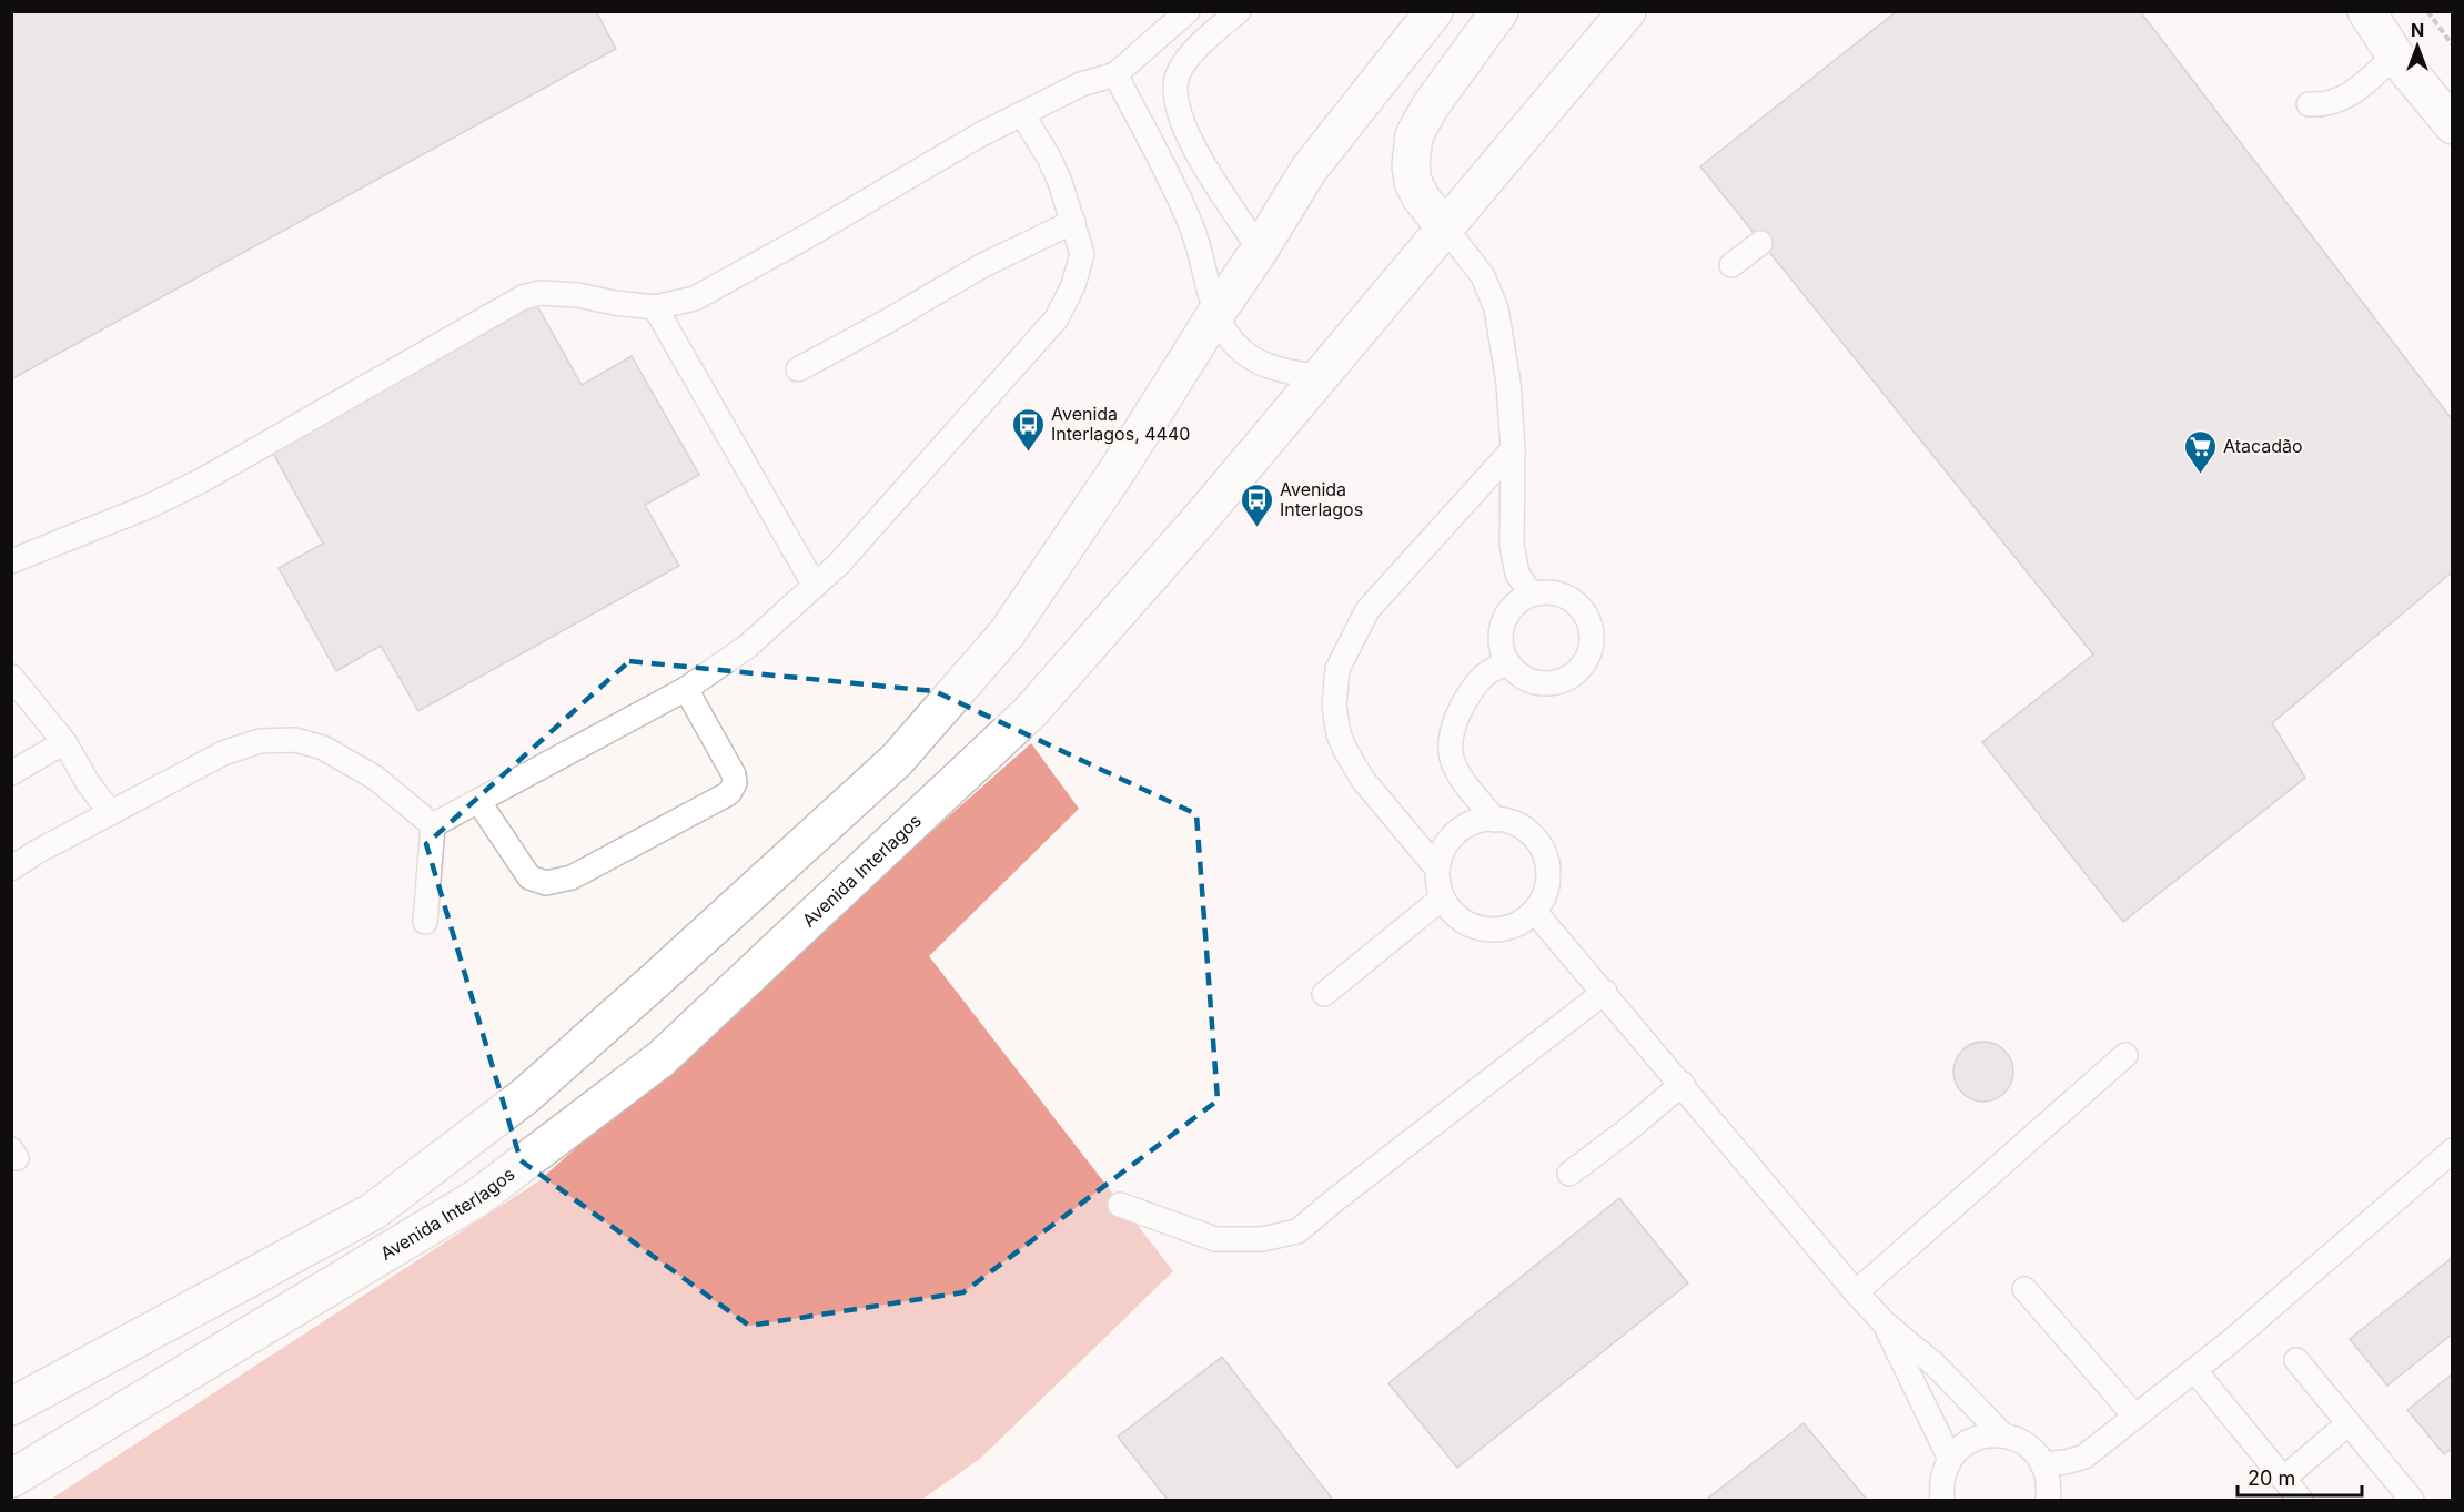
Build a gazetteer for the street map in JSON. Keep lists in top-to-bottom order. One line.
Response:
{"streets":{"main road":["Avenida Interlagos"]},"places":{"bus stop":["Avenida Interlagos, 4440","Avenida Interlagos"],"supermarket":["Atacadão"]},"scale_bar":"20 m","north":"top"}
